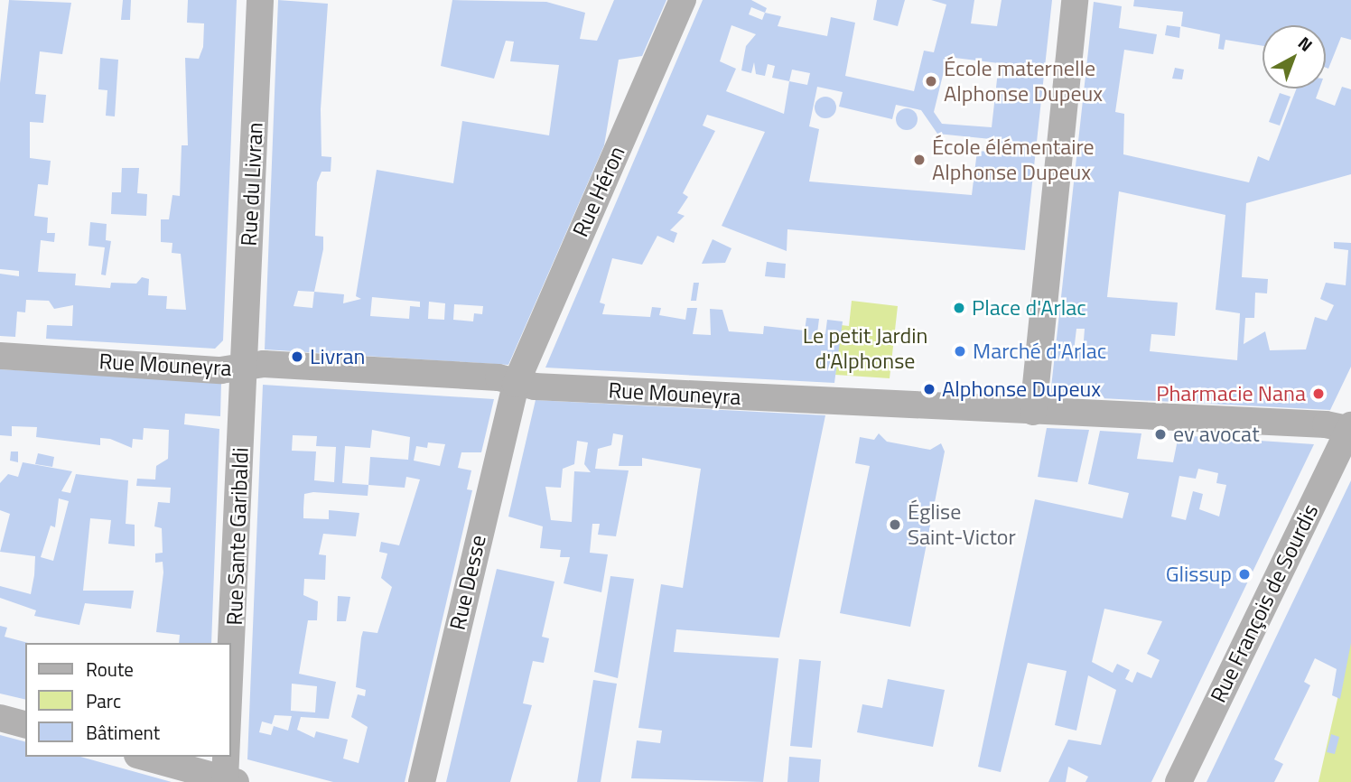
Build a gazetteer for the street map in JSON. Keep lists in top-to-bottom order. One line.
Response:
{"streets":{"street":["Rue du Livran","Rue Héron","Rue Mouneyra","Rue Sante Garibaldi","Rue Desse","Rue François de Sourdis"]},"crossings":[["Rue du Livran","Rue Mouneyra"],["Rue du Livran","Rue Sante Garibaldi"],["Rue Héron","Rue Mouneyra"],["Rue Héron","Rue Desse"],["Rue Mouneyra","Rue Sante Garibaldi"],["Rue Mouneyra","Rue Desse"],["Rue Mouneyra","Rue François de Sourdis"]],"parks":["Le petit Jardin d'Alphonse"],"places":["École maternelle Alphonse Dupeux","École élémentaire Alphonse Dupeux","Place d'Arlac","Marché d'Arlac","Livran","Alphonse Dupeux","Pharmacie Nana","ev avocat","Église Saint-Victor","Glissup"],"legend":["Route","Parc","Bâtiment"],"north":"top right"}
